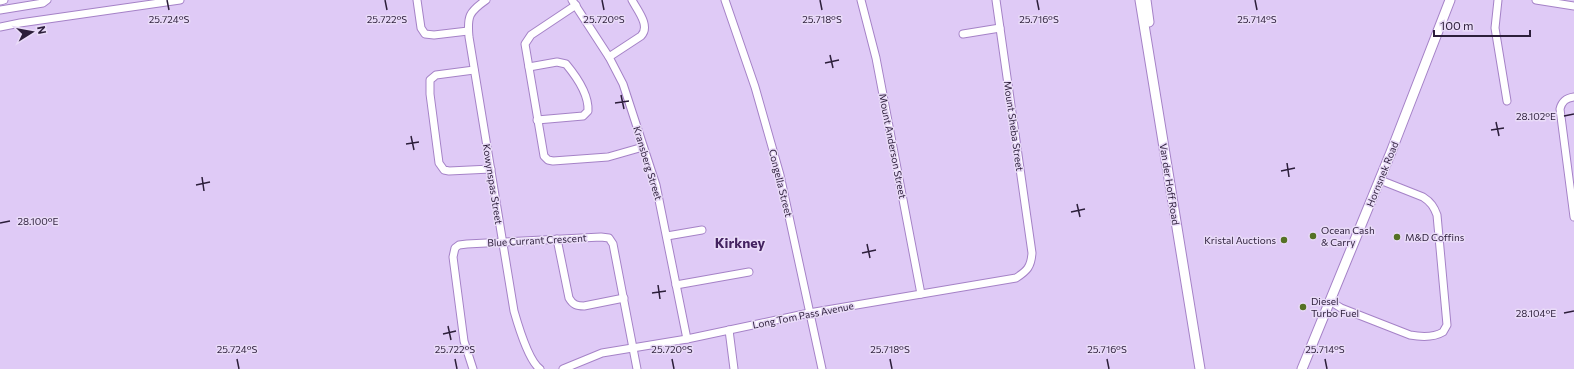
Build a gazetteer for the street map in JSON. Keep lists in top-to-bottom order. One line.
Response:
{"streets":{"main road":["Hornsnek Road","Van der Hoff Road"],"street":["Mount Sheba Street","Mount Anderson Street","Kransberg Street","Congella Street","Kowynspas Street","Blue Currant Crescent","Long Tom Pass Avenue"]},"crossings":[["Mount Sheba Street","Long Tom Pass Avenue"],["Mount Anderson Street","Long Tom Pass Avenue"],["Kransberg Street","Long Tom Pass Avenue"],["Congella Street","Long Tom Pass Avenue"],["Kowynspas Street","Blue Currant Crescent"],["Blue Currant Crescent","Long Tom Pass Avenue"]],"districts":["Kirkney"],"places":["Ocean Cash & Carry","M&D Coffins","Kristal Auctions","Diesel Turbo Fuel"],"scale_bar":"100 m","north":"right","coordinates":["25.724°S","25.722°S","25.720°S","25.718°S","25.716°S","25.714°S","28.102°E","28.100°E","28.104°E"]}
